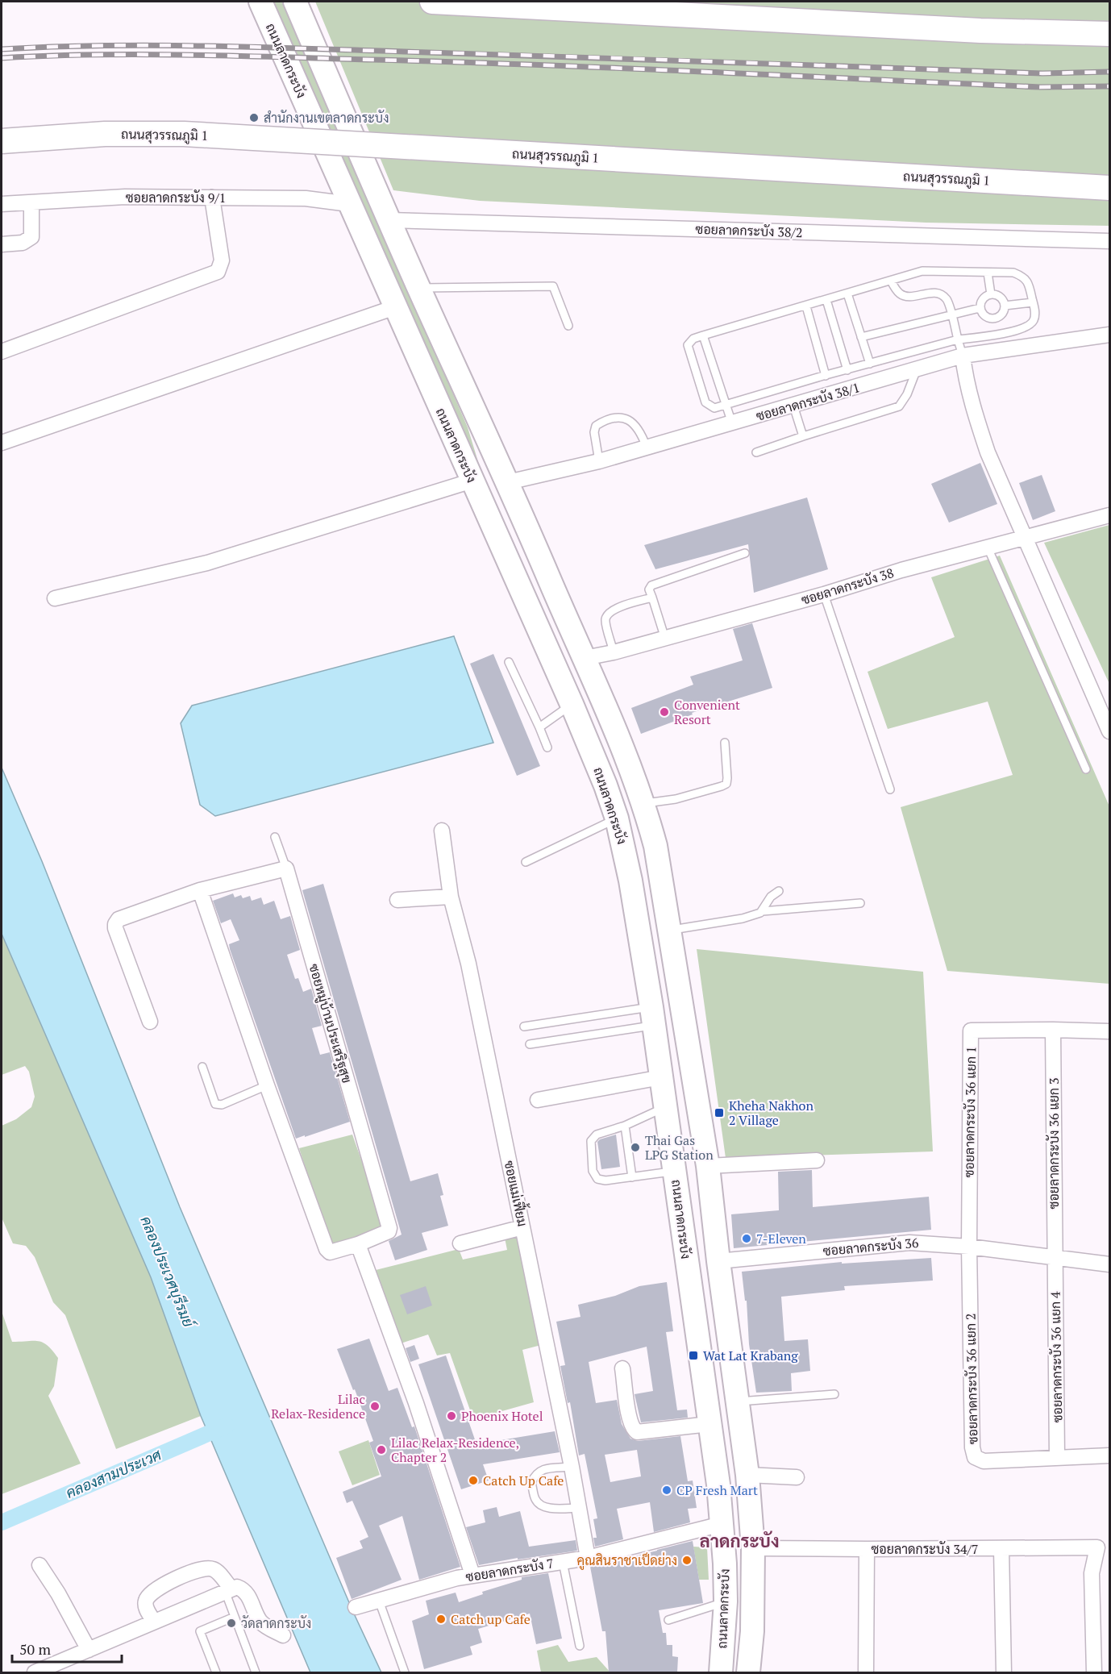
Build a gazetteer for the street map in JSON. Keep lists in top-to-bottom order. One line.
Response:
{"streets":{"highway":["ถนนสุวรรณภูมิ 1"],"main road":["ถนนลาดกระบัง"],"street":["ซอยลาดกระบัง 9/1","ซอยลาดกระบัง 38/2","ซอยลาดกระบัง 38/1","ซอยลาดกระบัง 38","ซอยหมู่บ้านประเสริฐสุข","ซอยลาดกระบัง 36 แยก 1","ซอยลาดกระบัง 36 แยก 3","ซอยแม่เฟี้ยม","ซอยลาดกระบัง 36","ซอยลาดกระบัง 36 แยก 4","ซอยลาดกระบัง 36 แยก 2","ซอยลาดกระบัง 34/7","ซอยลาดกระบัง 7"]},"crossings":[["ถนนลาดกระบัง","ซอยลาดกระบัง 9/1"],["ถนนลาดกระบัง","ซอยลาดกระบัง 7"],["ซอยลาดกระบัง 36 แยก 1","ซอยลาดกระบัง 36 แยก 3"],["ซอยลาดกระบัง 36 แยก 1","ซอยลาดกระบัง 36"],["ซอยลาดกระบัง 36 แยก 1","ซอยลาดกระบัง 36 แยก 2"],["ซอยลาดกระบัง 36 แยก 3","ซอยลาดกระบัง 36"],["ซอยลาดกระบัง 36 แยก 3","ซอยลาดกระบัง 36 แยก 4"],["ซอยแม่เฟี้ยม","ซอยลาดกระบัง 7"],["ซอยลาดกระบัง 36","ซอยลาดกระบัง 36 แยก 4"],["ซอยลาดกระบัง 36","ซอยลาดกระบัง 36 แยก 2"],["ซอยลาดกระบัง 36 แยก 4","ซอยลาดกระบัง 36 แยก 2"]],"districts":["ลาดกระบัง"],"water":["คลองประเวศบุรีรมย์","คลองสามประเวศ"],"places":{"other":["สำนักงานเขตลาดกระบัง","Convenient Resort","Thai Gas LPG Station","7-Eleven","Lilac Relax-Residence","Phoenix Hotel","Lilac Relax-Residence, Chapter 2","Catch Up Cafe","CP Fresh Mart","คูณสินราชาเป็ดย่าง","Catch up Cafe","วัดลาดกระบัง"],"transit":["Kheha Nakhon 2 Village","Wat Lat Krabang"]},"scale_bar":"50 m"}
